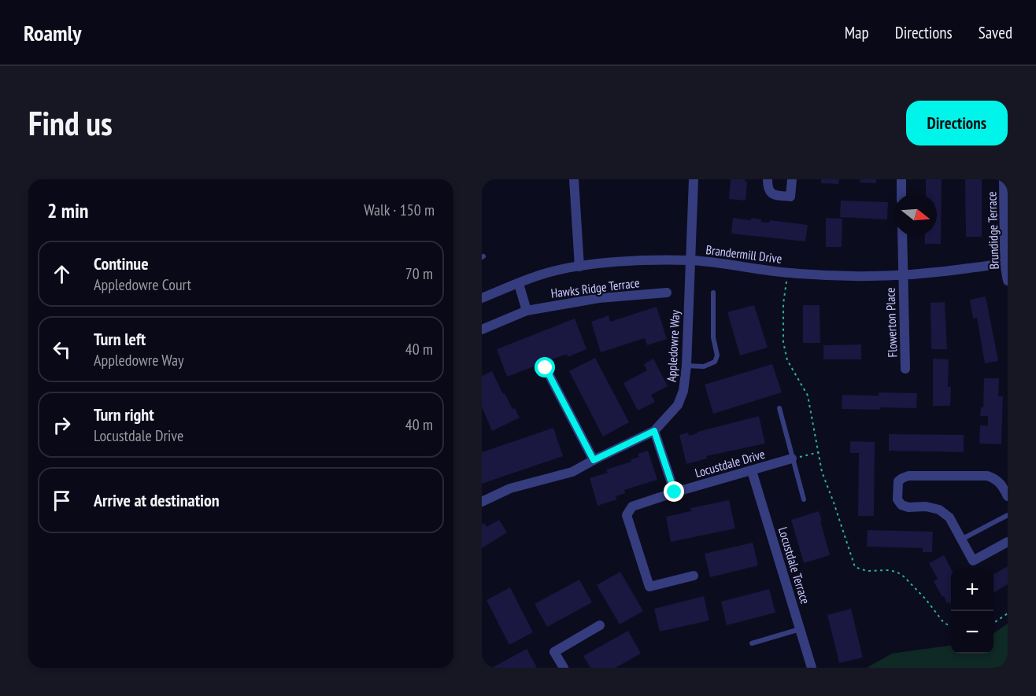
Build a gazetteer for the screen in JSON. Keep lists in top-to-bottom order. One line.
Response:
{"streets":{"street":["Brundidge Terrace","Brandermill Drive","Hawks Ridge Terrace","Flowerton Place","Appledowre Way","Locustdale Drive","Locustdale Terrace"]},"crossings":[["Brundidge Terrace","Brandermill Drive"],["Brandermill Drive","Flowerton Place"],["Brandermill Drive","Appledowre Way"],["Locustdale Drive","Locustdale Terrace"]],"north":"right","page":{"header":"Roamly","nav":["Map","Directions","Saved"],"buttons":"Directions","title":"Find us","heading":["2 min","Walk · 150 m"],"list":[["Continue","Appledowre Court","70 m"],["Turn left","Appledowre Way","40 m"],["Turn right","Locustdale Drive","40 m"],"Arrive at destination"],"map_buttons":["+","−"]}}
